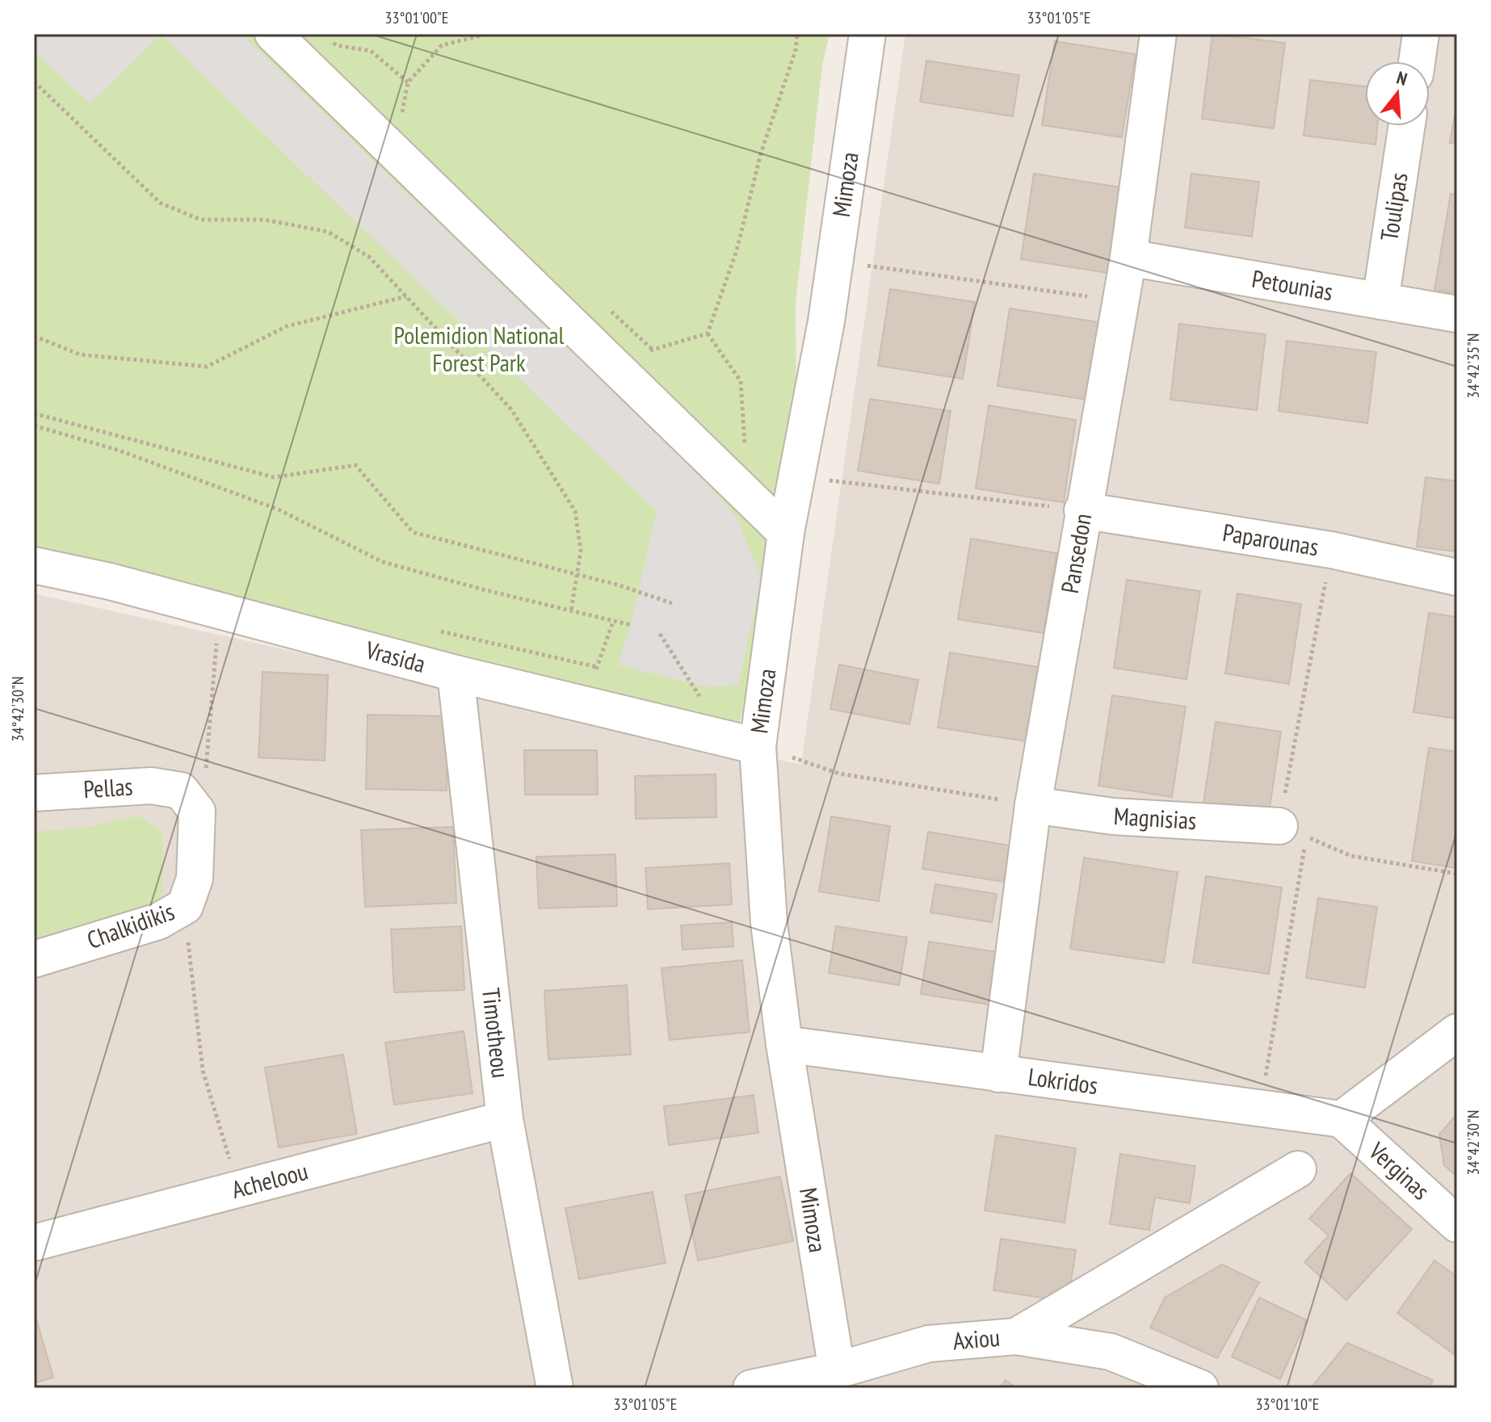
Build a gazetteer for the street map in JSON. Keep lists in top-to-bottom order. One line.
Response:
{"streets":{"street":["Mimoza","Toulipas","Petounias","Paparounas","Pansedon","Vrasida","Pellas","Magnisias","Chalkidikis","Timotheou","Lokridos","Verginas","Acheloou","Axiou"]},"crossings":[["Mimoza","Vrasida"],["Mimoza","Lokridos"],["Mimoza","Axiou"],["Toulipas","Petounias"],["Petounias","Pansedon"],["Paparounas","Pansedon"],["Pansedon","Magnisias"],["Pansedon","Lokridos"],["Vrasida","Timotheou"],["Pellas","Chalkidikis"],["Timotheou","Acheloou"],["Lokridos","Verginas"]],"parks":["Polemidion National Forest Park"],"north":"top","coordinates":["33°01'00\"E","33°01'05\"E","34°42'35\"N","34°42'30\"N","33°01'10\"E"]}
